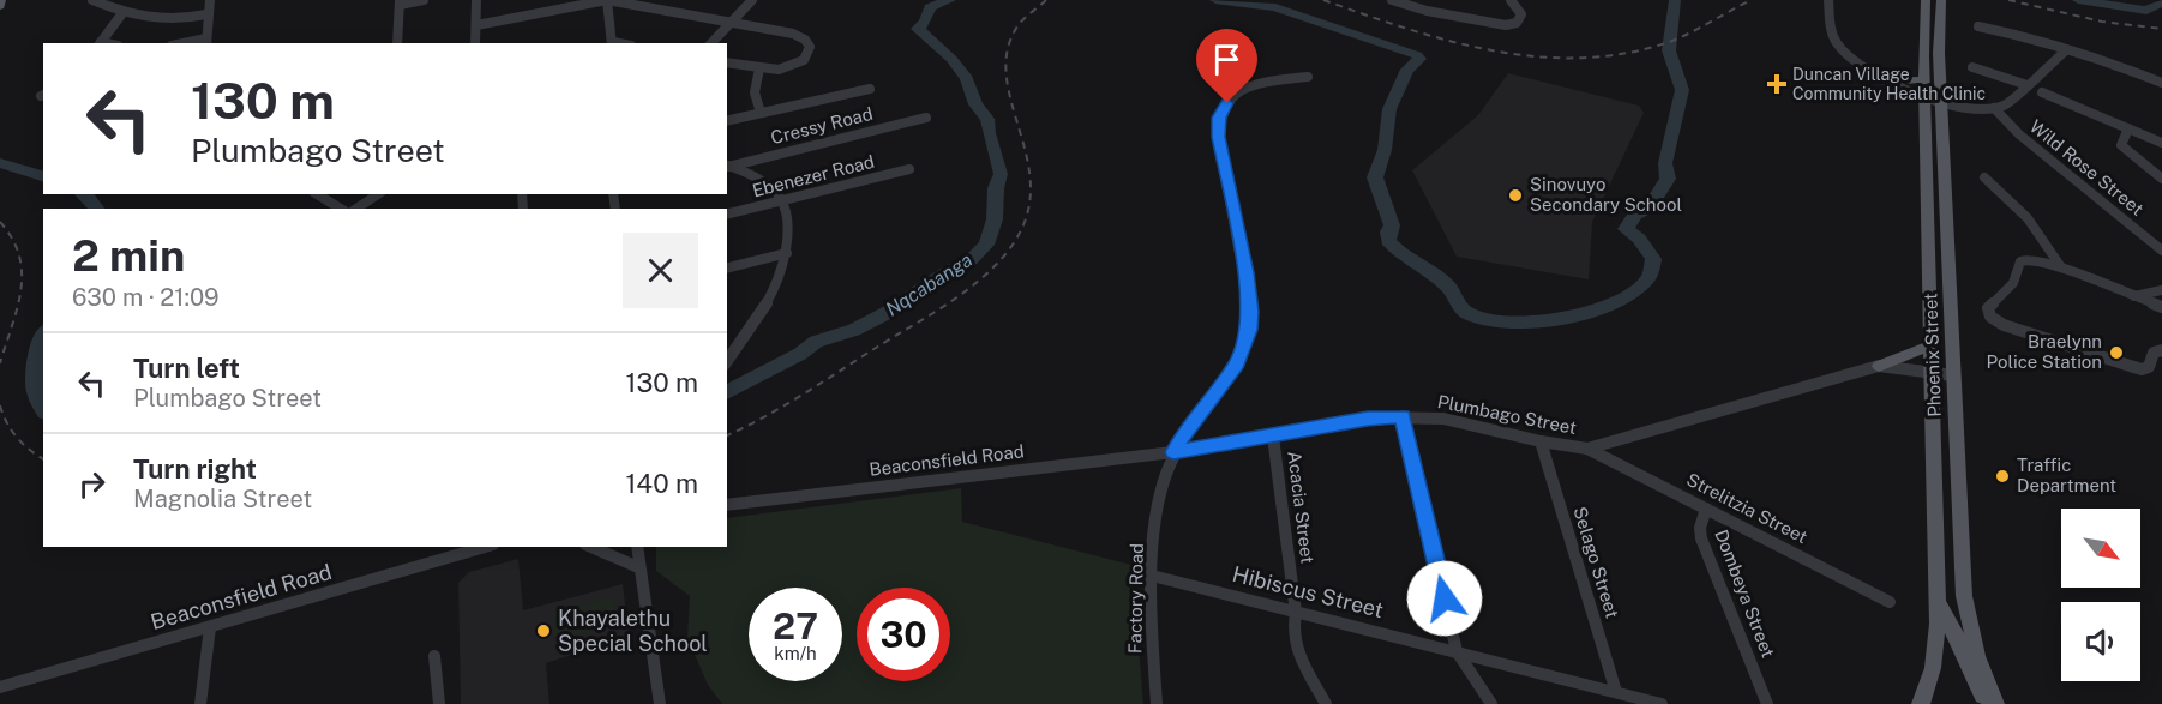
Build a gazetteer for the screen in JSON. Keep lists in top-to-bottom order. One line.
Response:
{"streets":{"main road":["Phoenix Street"],"street":["Cressy Road","Wild Rose Street","Ebenezer Road","Plumbago Street","Beaconsfield Road","Acacia Street","Strelitzia Street","Selago Street","Hibiscus Street","Dombeya Street","Factory Road"]},"crossings":[["Phoenix Street","Plumbago Street"],["Plumbago Street","Beaconsfield Road"],["Plumbago Street","Acacia Street"],["Plumbago Street","Strelitzia Street"],["Plumbago Street","Selago Street"],["Plumbago Street","Factory Road"],["Beaconsfield Road","Factory Road"],["Acacia Street","Hibiscus Street"],["Strelitzia Street","Dombeya Street"],["Selago Street","Hibiscus Street"],["Hibiscus Street","Factory Road"]],"water":["Nqcabanga"],"places":{"health":["Duncan Village Community Health Clinic"],"other":["Sinovuyo Secondary School","Braelynn Police Station","Traffic Department","Khayalethu Special School"]},"north":"bottom right","page":{"turn":["130 m","Plumbago Street"],"heading":["2 min","630 m · 21:09"],"list":[{"name":"Turn left","note":"Plumbago Street","value":"130 m"},{"name":"Turn right","note":"Magnolia Street","value":"140 m"}],"speed":"27 km/h","limit":"30"}}
